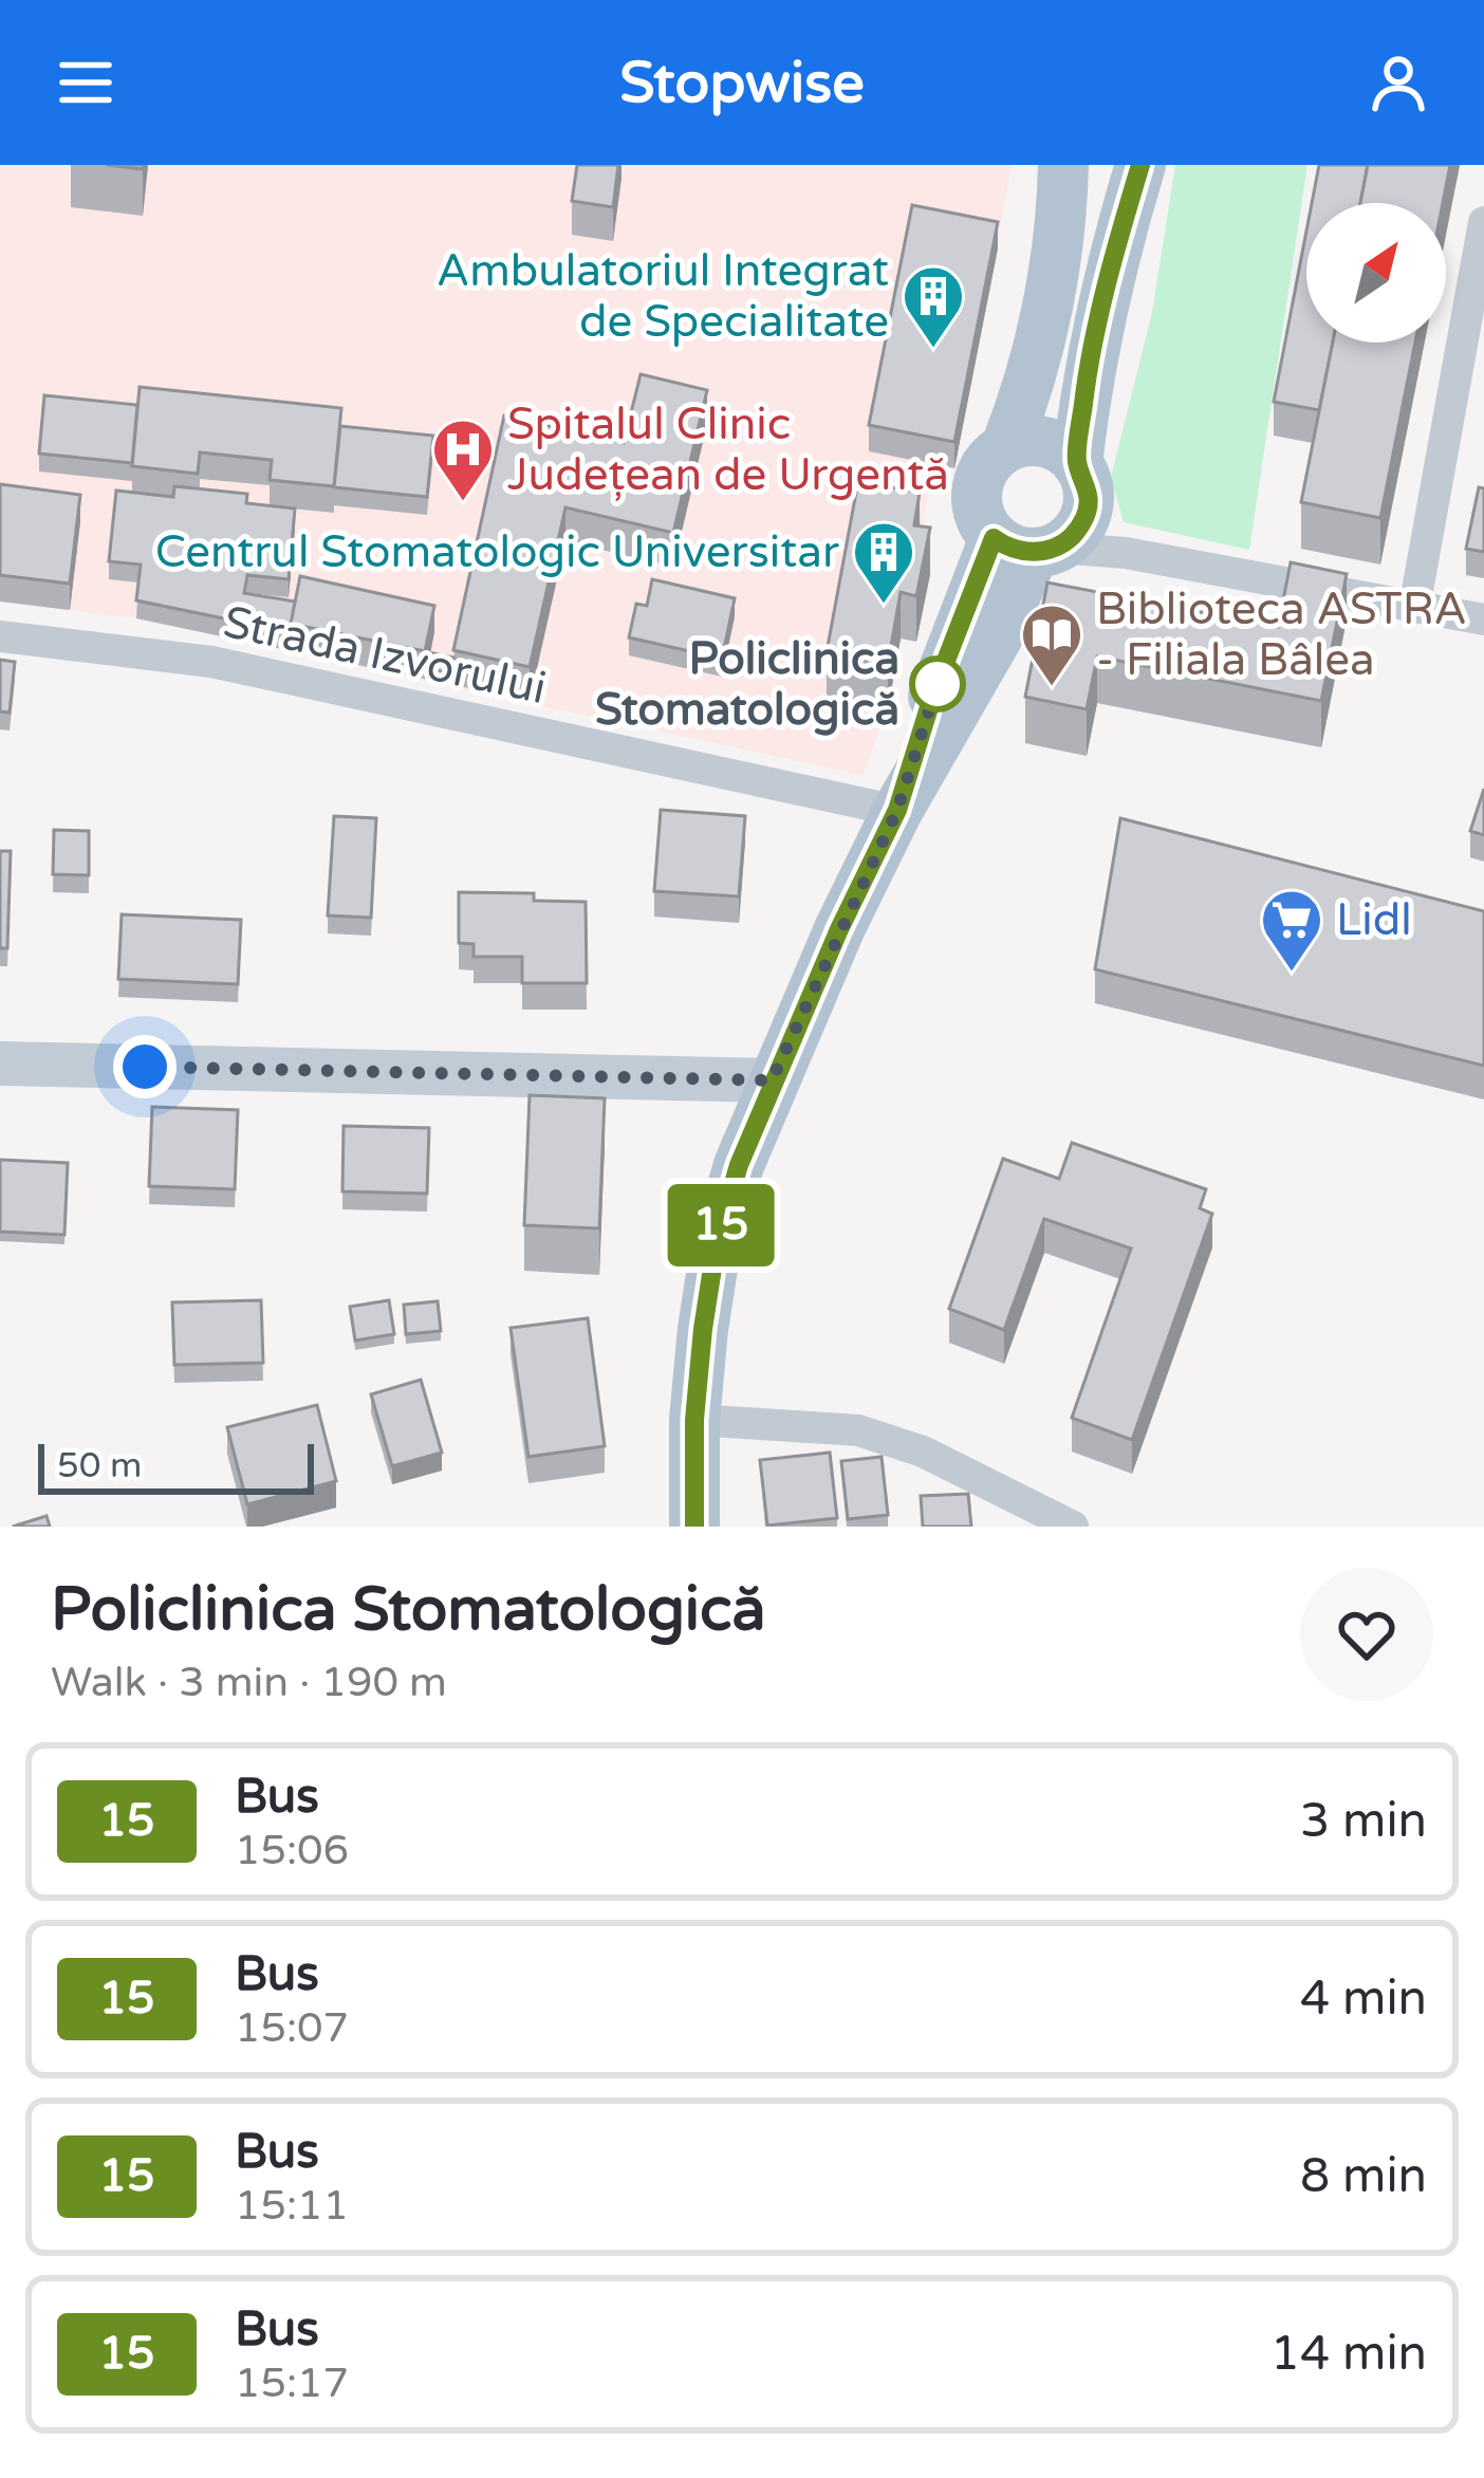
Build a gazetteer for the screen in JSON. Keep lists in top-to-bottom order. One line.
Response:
{"streets":{"street":["Strada Izvorului"]},"places":{"building":["Ambulatoriul Integrat de Specialitate","Centrul Stomatologic Universitar"],"hospital":["Spitalul Clinic Județean de Urgentă"],"other":["Policlinica Stomatologică"],"library":["Biblioteca ASTRA - Filiala Bâlea"],"supermarket":["Lidl"]},"lines":["bus line 15"],"scale_bar":"50 m","north":"top right","page":{"header":"Stopwise","on_map":"15","scale":"50 m","heading":["Policlinica Stomatologică","Walk · 3 min · 190 m"],"list":[{"mark":"15","name":"Bus","note":"15:06","value":"3 min"},{"mark":"15","name":"Bus","note":"15:07","value":"4 min"},{"mark":"15","name":"Bus","note":"15:11","value":"8 min"},{"mark":"15","name":"Bus","note":"15:17","value":"14 min"}]}}
